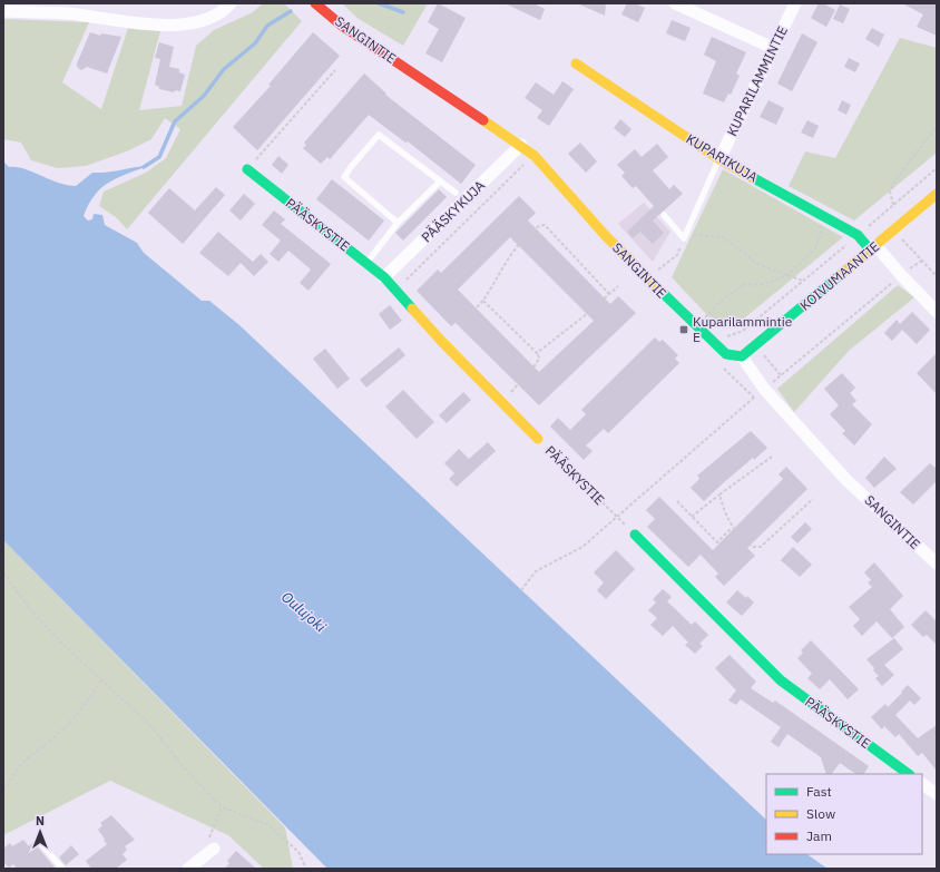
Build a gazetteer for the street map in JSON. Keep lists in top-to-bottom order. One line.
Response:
{"streets":{"street":["SANGINTIE","KUPARILAMMINTIE","KUPARIKUJA","PÄÄSKYKUJA","PÄÄSKYSTIE","KOIVUMAANTIE"]},"crossings":[["SANGINTIE","PÄÄSKYKUJA"],["SANGINTIE","KOIVUMAANTIE"],["KUPARILAMMINTIE","KUPARIKUJA"],["KUPARIKUJA","KOIVUMAANTIE"],["PÄÄSKYKUJA","PÄÄSKYSTIE"]],"water":["Oulujoki"],"places":{"transit":["Kuparilammintie E"]},"legend":["Fast","Slow","Jam"],"north":"top"}
